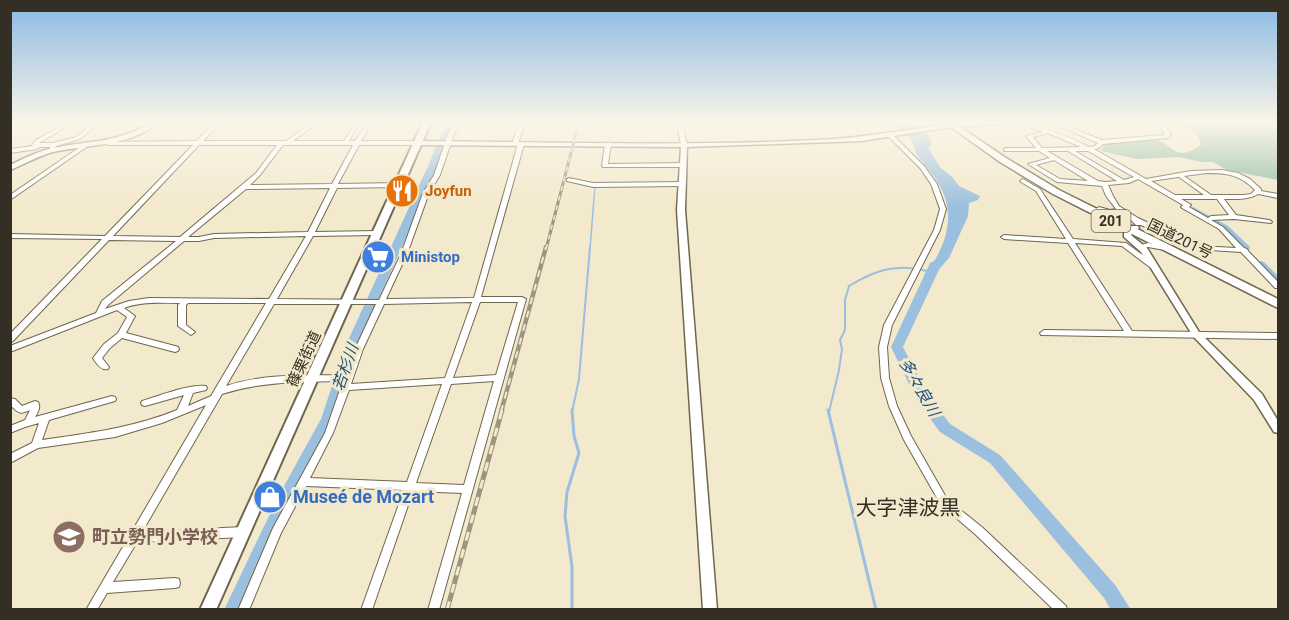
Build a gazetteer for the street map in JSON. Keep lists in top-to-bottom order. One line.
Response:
{"streets":{"highway":["201","国道201号"],"main road":["篠栗街道"]},"districts":["大字津波黒"],"water":["若杉川","多々良川"],"places":{"restaurant":["Joyfun"],"supermarket":["Ministop"],"shop":["Museé de Mozart"],"school or university":["町立勢門小学校"]}}
